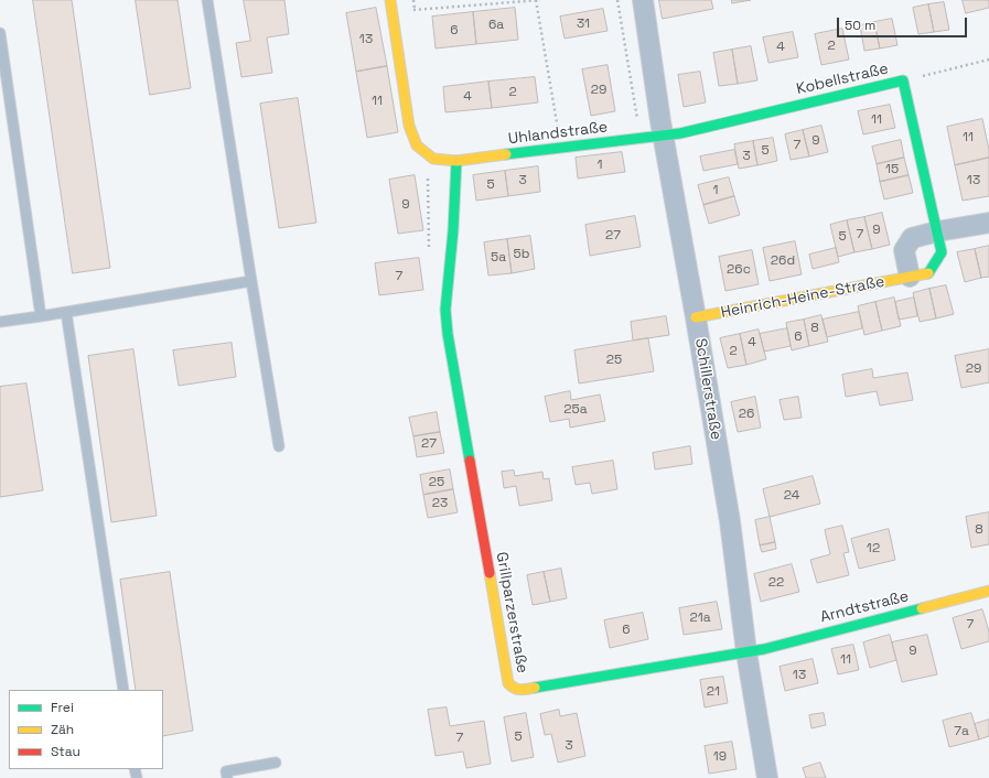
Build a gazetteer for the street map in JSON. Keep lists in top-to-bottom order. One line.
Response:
{"streets":{"street":["Kobellstraße","Uhlandstraße","Heinrich-Heine-Straße","Schillerstraße","Arndtstraße","Grillparzerstraße"]},"crossings":[["Kobellstraße","Uhlandstraße"],["Kobellstraße","Heinrich-Heine-Straße"],["Kobellstraße","Schillerstraße"],["Uhlandstraße","Schillerstraße"],["Uhlandstraße","Grillparzerstraße"],["Heinrich-Heine-Straße","Schillerstraße"],["Schillerstraße","Arndtstraße"],["Schillerstraße","Grillparzerstraße"],["Arndtstraße","Grillparzerstraße"]],"house_numbers":["31","6a","6","13","2","4","29","2","4","11","11","11","9","7","5","3","1","15","3","13","5","1","9","9","7","27","5","5b","5a","26d","26c","7","8","6","4","2","25","29","25a","26","27","25","24","23","8","12","22","21a","7","6","9","11","13","21","7a","5","7","3","19"],"legend":["Frei","Zäh","Stau"],"scale_bar":"50 m"}
